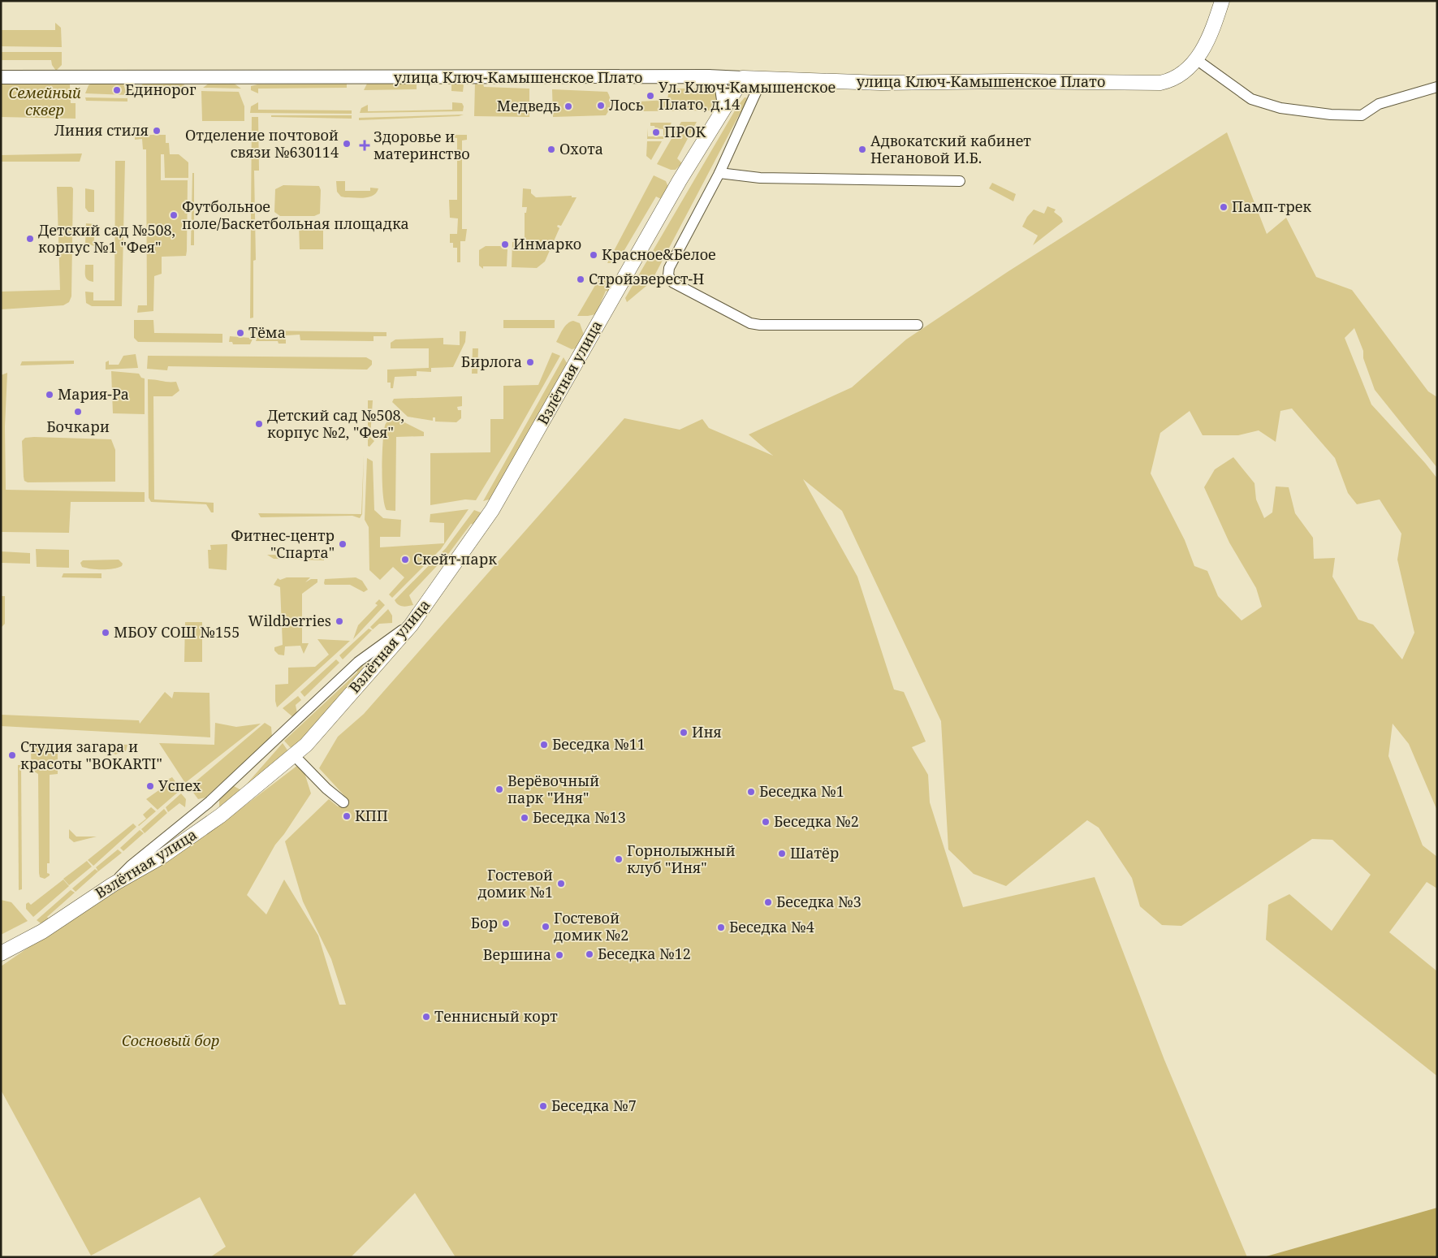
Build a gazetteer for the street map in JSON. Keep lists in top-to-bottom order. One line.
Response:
{"streets":{"main road":["улица Ключ-Камышенское Плато","Взлётная улица"]},"crossings":[["улица Ключ-Камышенское Плато","Взлётная улица"]],"parks":["Семейный сквер","Сосновый бор"],"places":{"other":["Единорог","Ул. Ключ-Камышенское Плато, д.14","Лось","Медведь","Линия стиля","ПРОК","Отделение почтовой связи №630114","Охота","Адвокатский кабинет Негановой И.Б.","Памп-трек","Футбольное поле/Баскетбольная площадка","Детский сад №508, корпус №1 \"Фея\"","Инмарко","Красное&Белое","Стройэверест-Н","Тёма","Бирлога","Мария-Ра","Бочкари","Детский сад №508, корпус №2, \"Фея\"","Фитнес-центр \"Спарта\"","Скейт-парк","Wildberries","МБОУ СОШ №155","Иня","Беседка №11","Студия загара и красоты \"BOKARTI\"","Успех","Верёвочный парк \"Иня\"","Беседка №1","КПП","Беседка №13","Беседка №2","Шатёр","Горнолыжный клуб \"Иня\"","Гостевой домик №1","Беседка №3","Бор","Гостевой домик №2","Беседка №4","Беседка №12","Вершина","Теннисный корт","Беседка №7"],"health":["Здоровье и материнство"]}}
